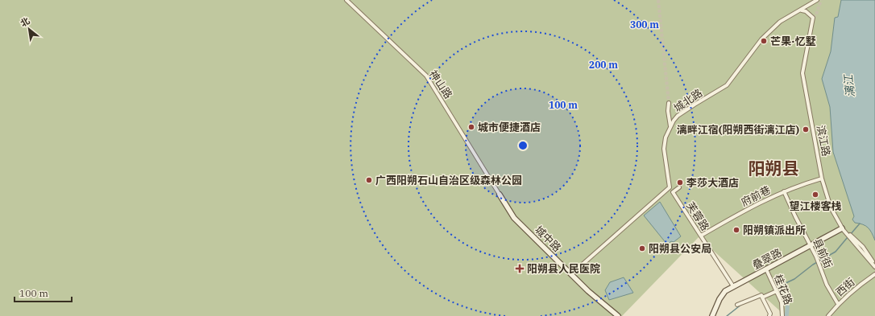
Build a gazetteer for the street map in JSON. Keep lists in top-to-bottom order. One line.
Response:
{"streets":{"street":["神山路","城北路","滨江路","府前巷","芙蓉路","城中路","县前街","叠翠路","西街","桂花路"]},"crossings":[["神山路","城中路"],["城北路","滨江路"],["城北路","芙蓉路"],["滨江路","府前巷"],["滨江路","叠翠路"],["府前巷","芙蓉路"],["府前巷","县前街"],["芙蓉路","叠翠路"],["县前街","叠翠路"],["县前街","西街"],["叠翠路","桂花路"]],"districts":["阳朔县"],"water":["漓江"],"places":{"other":["芒果·忆墅","城市便捷酒店","漓畔江宿(阳朔西街漓江店)","广西阳朔石山自治区级森林公园","李莎大酒店","望江楼客栈","阳朔镇派出所","阳朔县公安局"],"health":["阳朔县人民医院"]},"scale_bar":"100 m","north":"top left","rings":["300 m","200 m","100 m"]}
